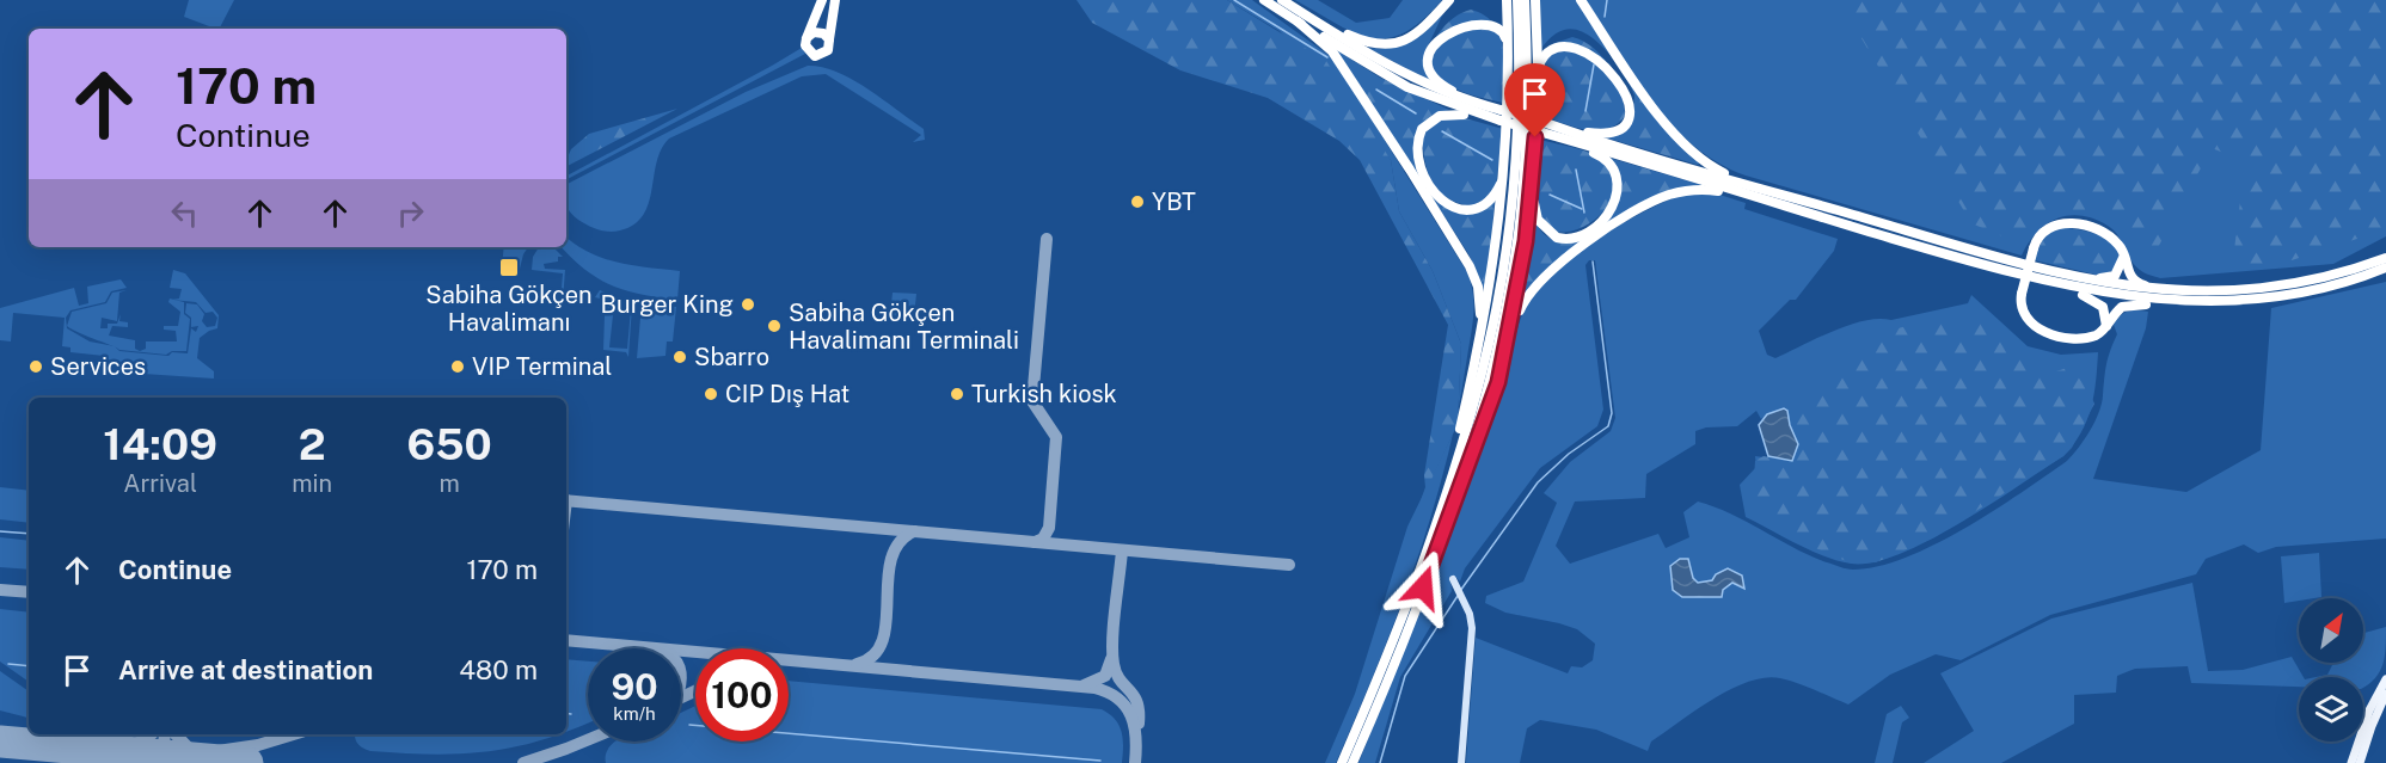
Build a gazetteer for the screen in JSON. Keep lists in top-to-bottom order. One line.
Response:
{"places":{"other":["YBT","Burger King","Sabiha Gökçen Havalimanı Terminali","Sbarro","Services","VIP Terminal","CIP Dış Hat","Turkish kiosk"],"transit":["Sabiha Gökçen Havalimanı"]},"north":"top right","page":{"turn":["170 m","Continue"],"eta":["14:09","Arrival","2","min","650","m"],"list":[{"name":"Continue","value":"170 m"},{"name":"Arrive at destination","value":"480 m"}],"speed":"90 km/h","limit":"100"}}
